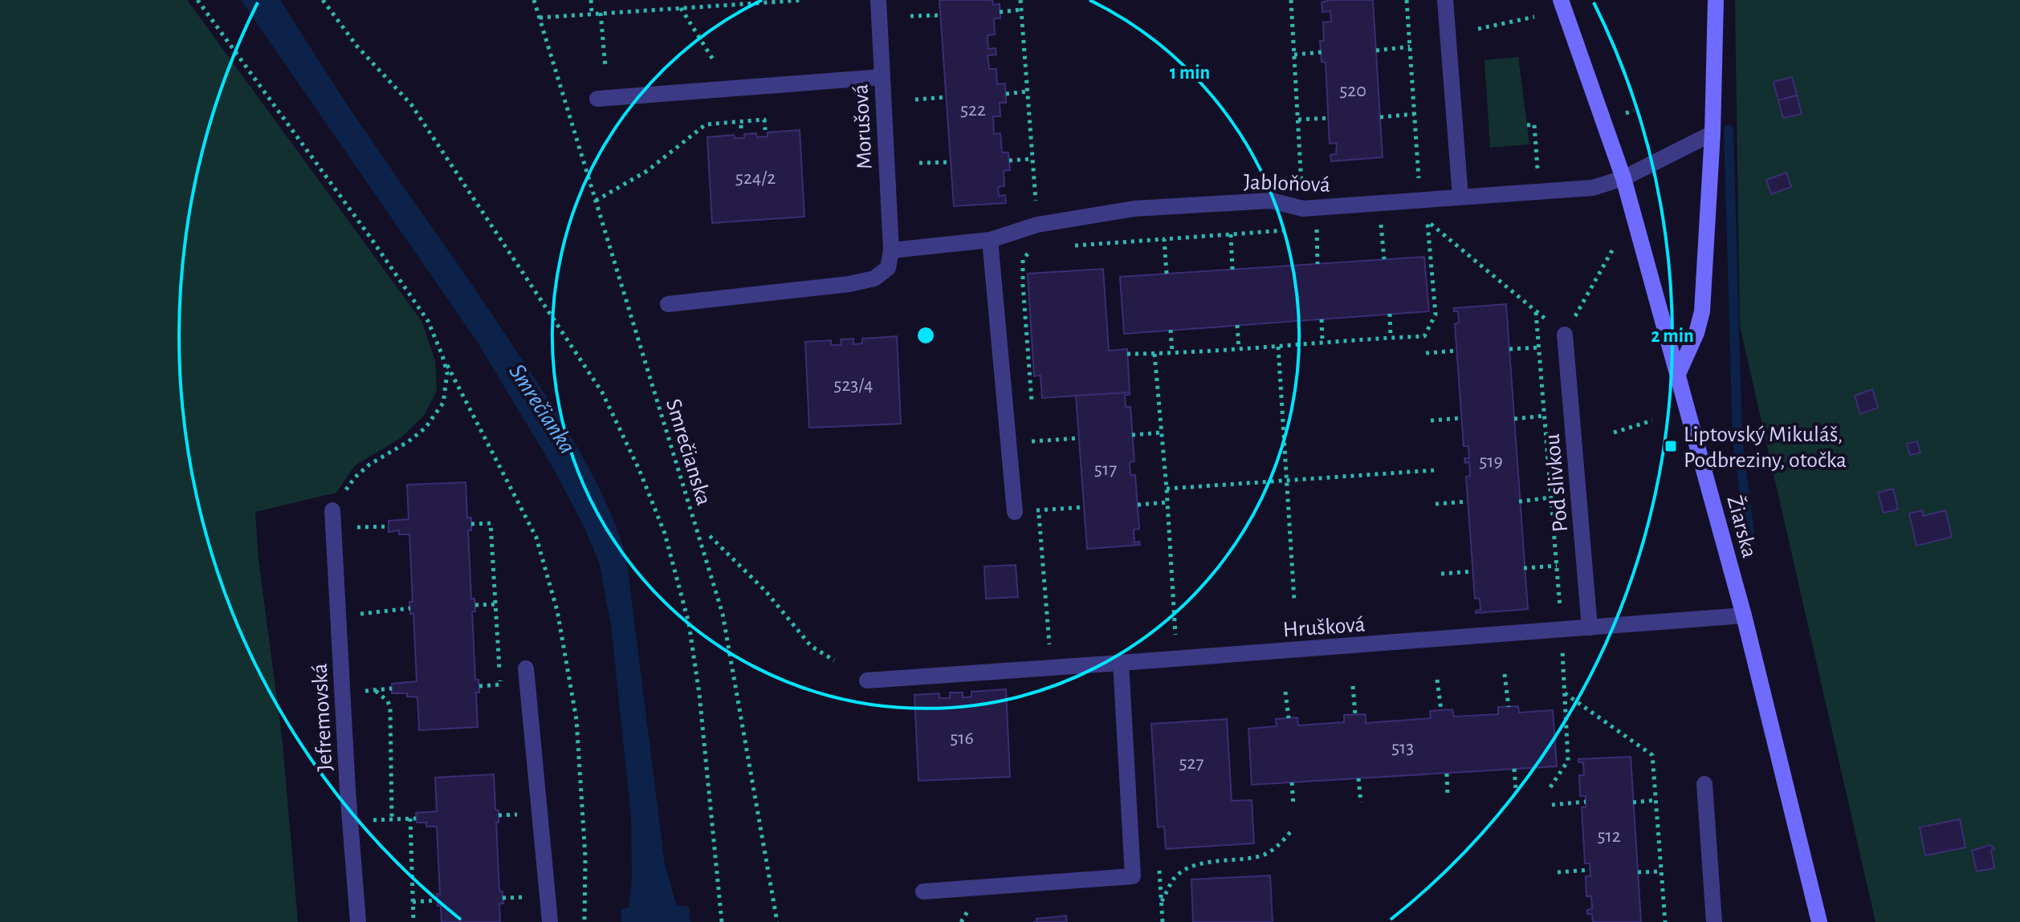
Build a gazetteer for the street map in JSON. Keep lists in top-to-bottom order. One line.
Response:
{"streets":{"street":["Morušová","Jabloňová","Pod slivkou","Žiarska","Hrušková","Jefremovská"],"path":["Smrečianska"]},"crossings":[["Morušová","Jabloňová"],["Jabloňová","Žiarska"],["Pod slivkou","Hrušková"],["Žiarska","Hrušková"]],"water":["Smrečianka"],"places":{"transit":["Liptovský Mikuláš, Podbreziny, otočka"]},"house_numbers":["520","522","524/2","523/4","519","517","516","513","527","512"],"rings":["1 min","2 min"]}
